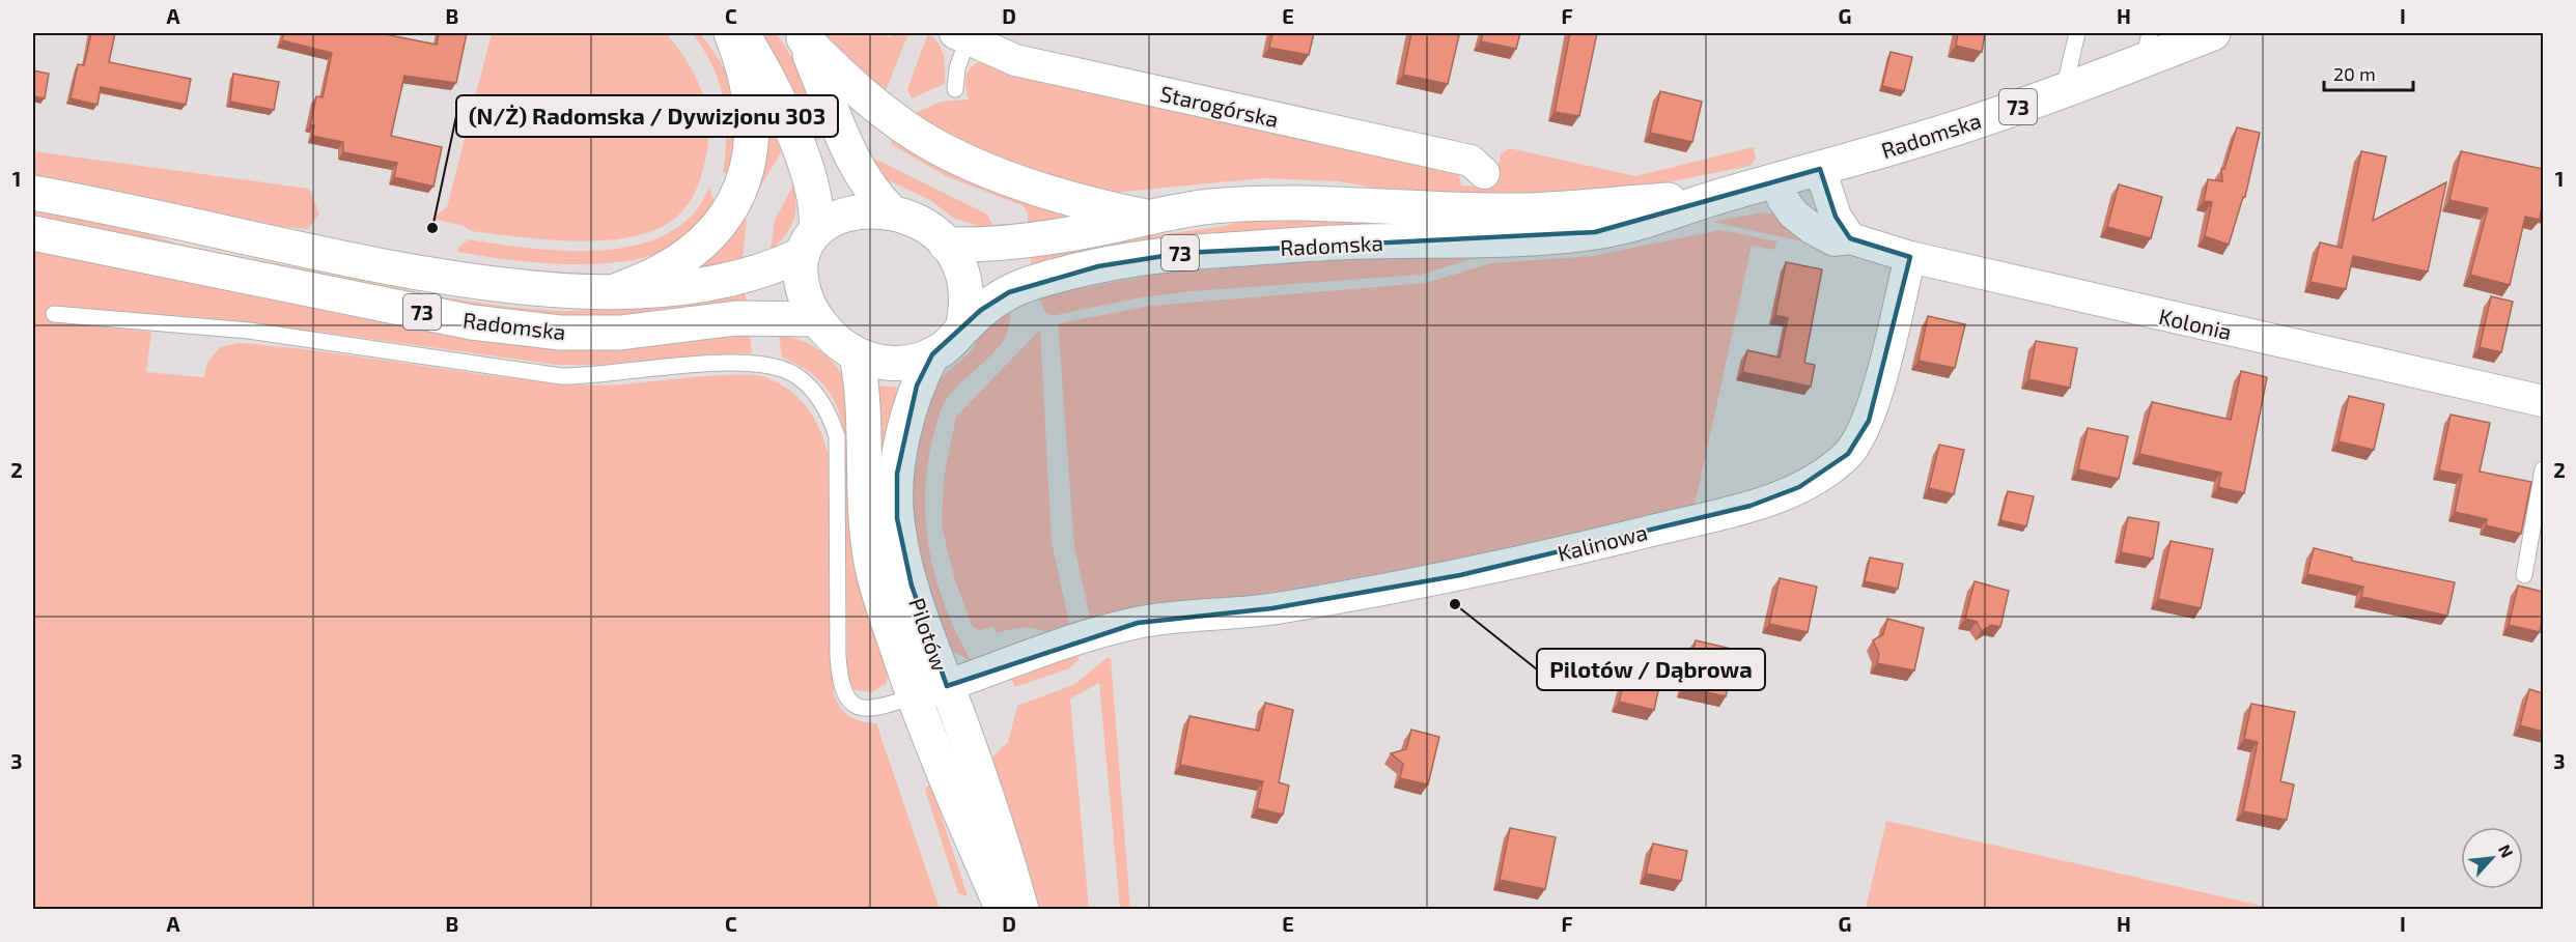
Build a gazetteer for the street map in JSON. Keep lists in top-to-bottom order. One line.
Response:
{"streets":{"main road":["73","Radomska","Pilotów"],"street":["Starogórska","Kolonia","Kalinowa"]},"crossings":[["73","Radomska"],["73","Pilotów"],["Radomska","Kolonia"],["Radomska","Pilotów"],["Kolonia","Kalinowa"],["Kalinowa","Pilotów"]],"places":["(N/Ż) Radomska / Dywizjonu 303","Pilotów / Dąbrowa"],"scale_bar":"20 m","north":"top right","grid":{"columns":["A","B","C","D","E","F","G","H","I"],"rows":["1","2","3"]}}
